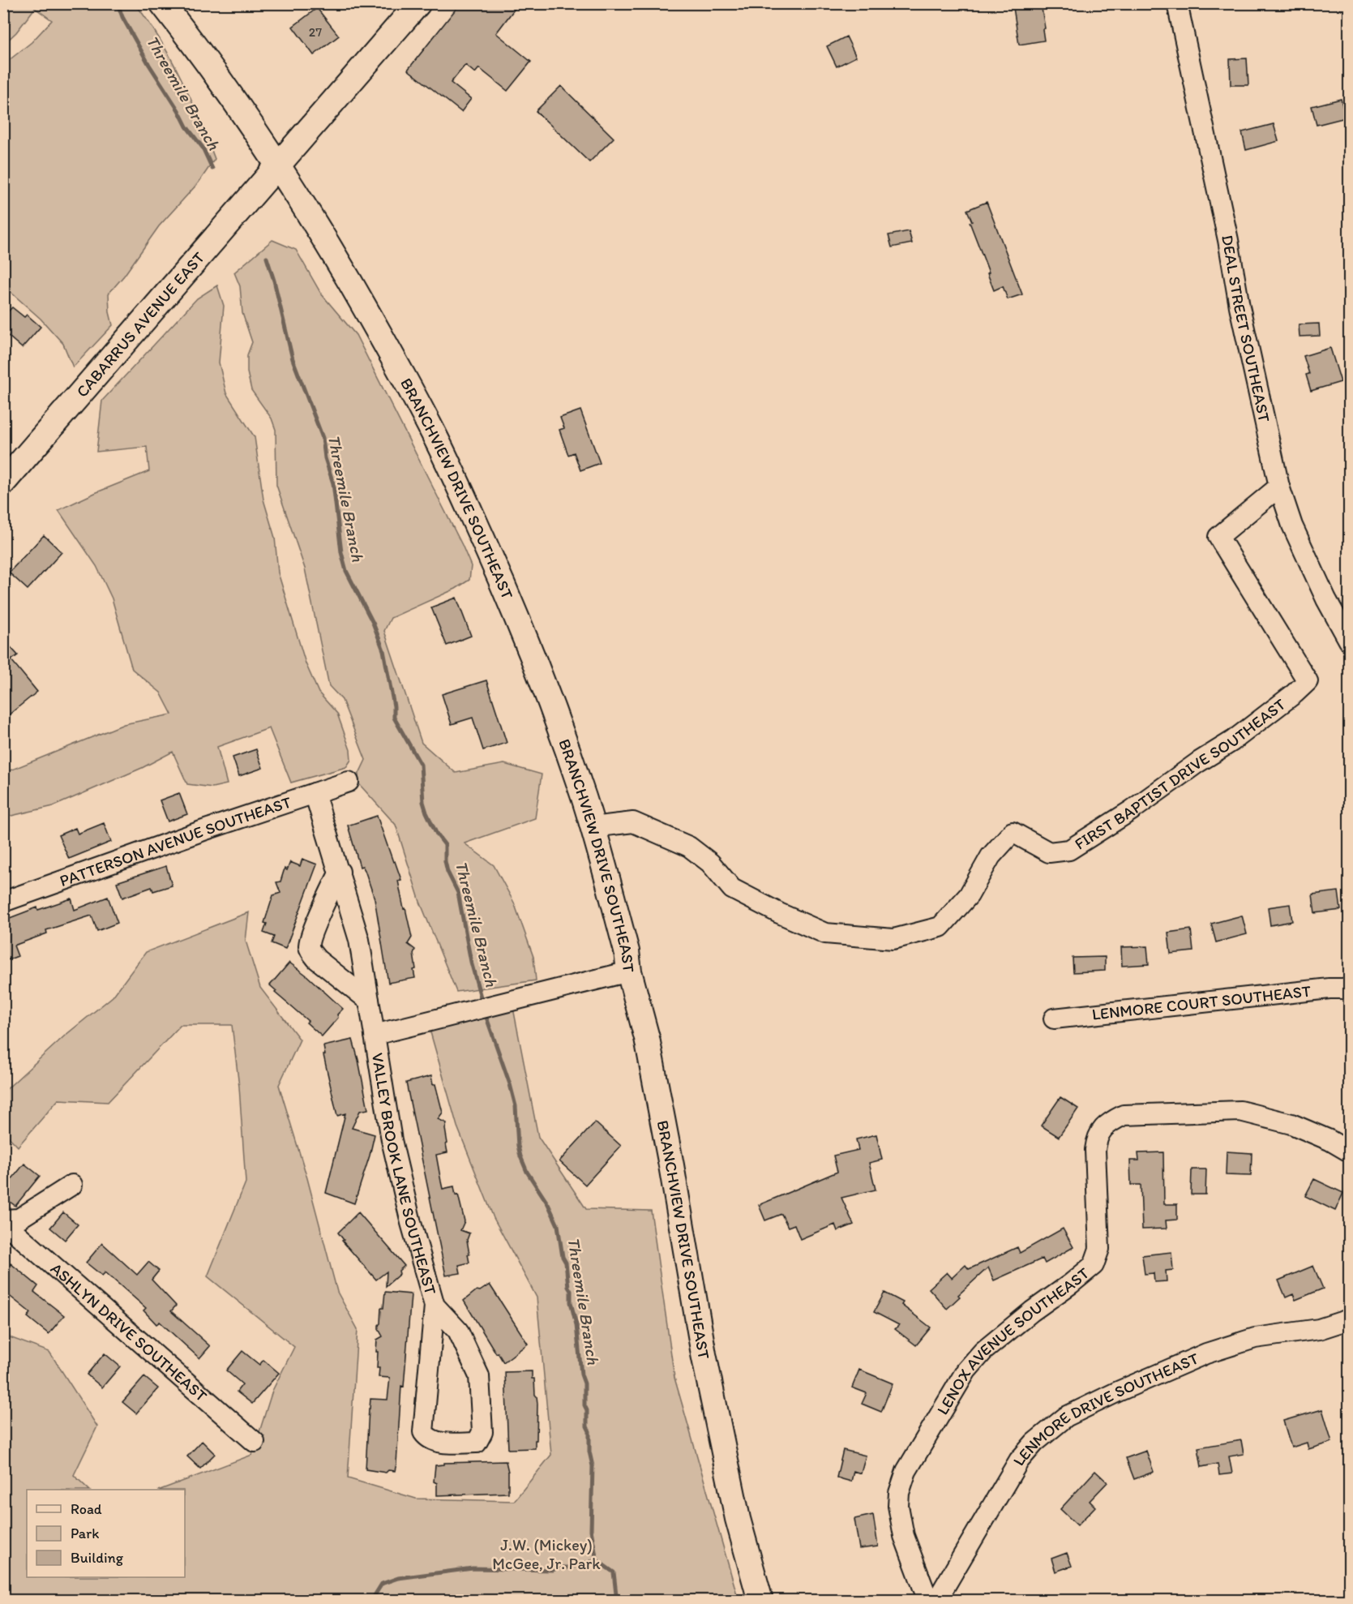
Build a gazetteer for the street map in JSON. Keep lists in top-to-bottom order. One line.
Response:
{"streets":{"main road":["CABARRUS AVENUE EAST","BRANCHVIEW DRIVE SOUTHEAST"],"street":["DEAL STREET SOUTHEAST","FIRST BAPTIST DRIVE SOUTHEAST","PATTERSON AVENUE SOUTHEAST","LENMORE COURT SOUTHEAST","VALLEY BROOK LANE SOUTHEAST","ASHLYN DRIVE SOUTHEAST","LENOX AVENUE SOUTHEAST","LENMORE DRIVE SOUTHEAST"]},"crossings":[["CABARRUS AVENUE EAST","BRANCHVIEW DRIVE SOUTHEAST"],["DEAL STREET SOUTHEAST","FIRST BAPTIST DRIVE SOUTHEAST"],["BRANCHVIEW DRIVE SOUTHEAST","FIRST BAPTIST DRIVE SOUTHEAST"],["BRANCHVIEW DRIVE SOUTHEAST","VALLEY BROOK LANE SOUTHEAST"],["PATTERSON AVENUE SOUTHEAST","VALLEY BROOK LANE SOUTHEAST"]],"water":["Threemile Branch"],"parks":["J.W. (Mickey) McGee, Jr. Park"],"house_numbers":["27"],"legend":["Road","Park","Building"]}
